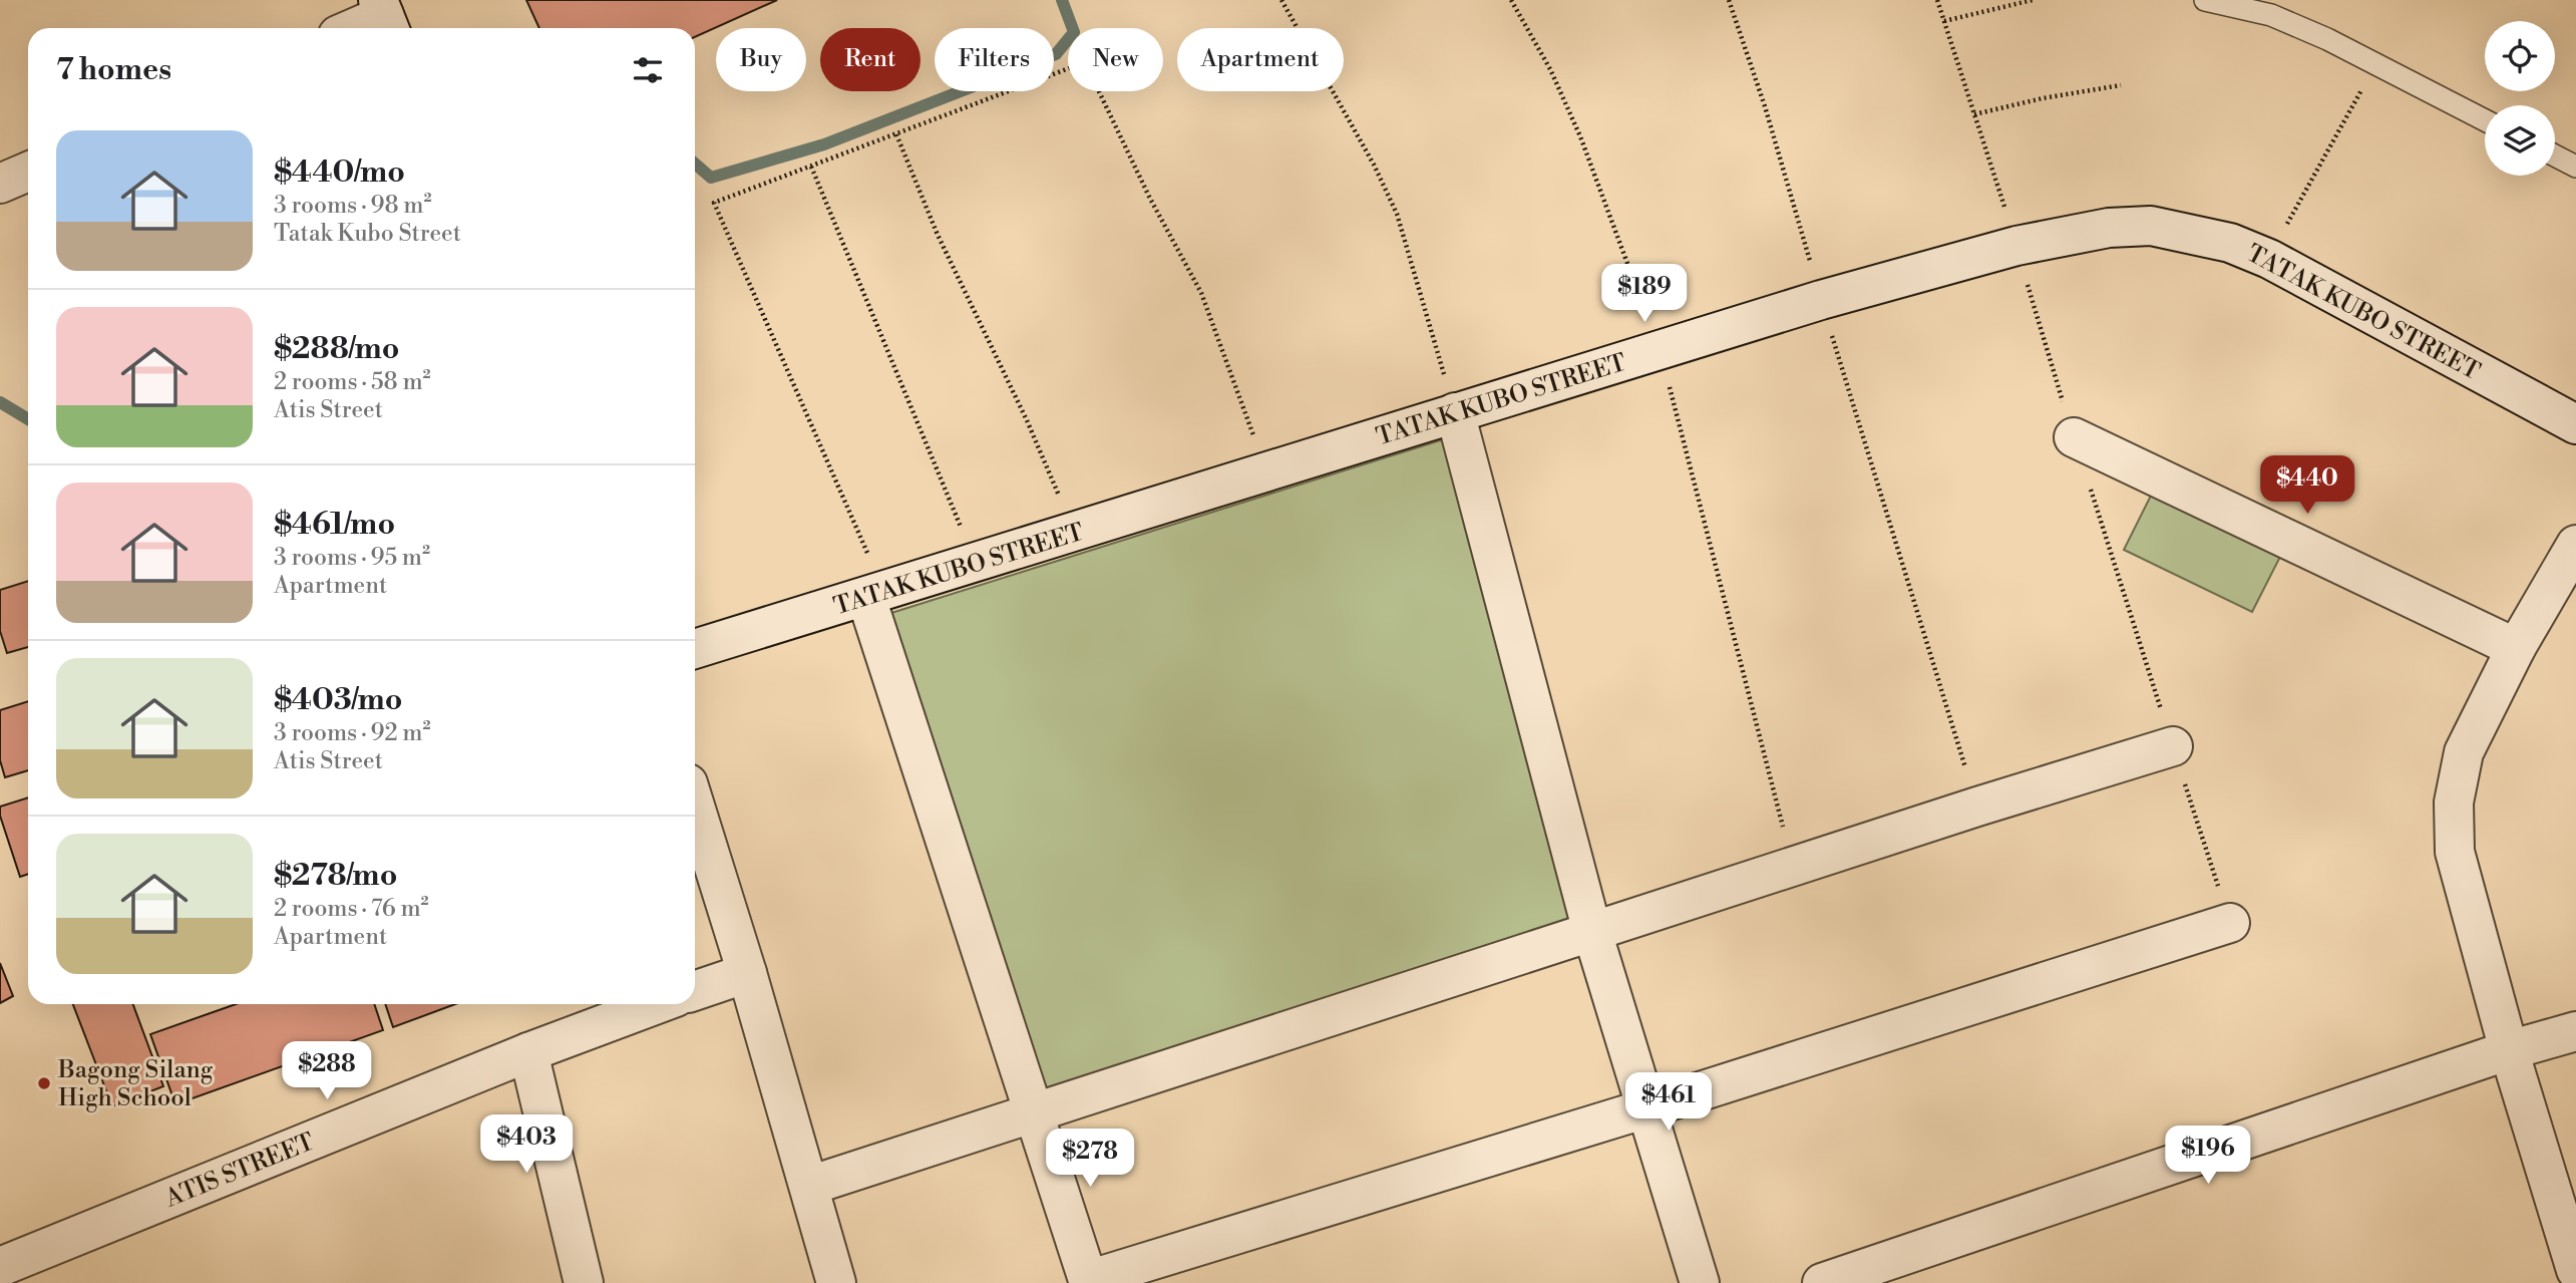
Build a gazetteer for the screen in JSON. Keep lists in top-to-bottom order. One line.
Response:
{"streets":{"street":["TATAK KUBO STREET","ATIS STREET"]},"places":["Bagong Silang High School"],"page":{"chip":["Buy","Rent","Filters","New","Apartment"],"heading":"7 homes","list":[{"name":"$440/mo","note":"3 rooms · 98 m² · Tatak Kubo Street"},{"name":"$288/mo","note":"2 rooms · 58 m² · Atis Street"},{"name":"$461/mo","note":"3 rooms · 95 m² · Apartment"},{"name":"$403/mo","note":"3 rooms · 92 m² · Atis Street"},{"name":"$278/mo","note":"2 rooms · 76 m² · Apartment"}],"price":["$189","$440","$288","$461","$403","$196","$278"]}}
